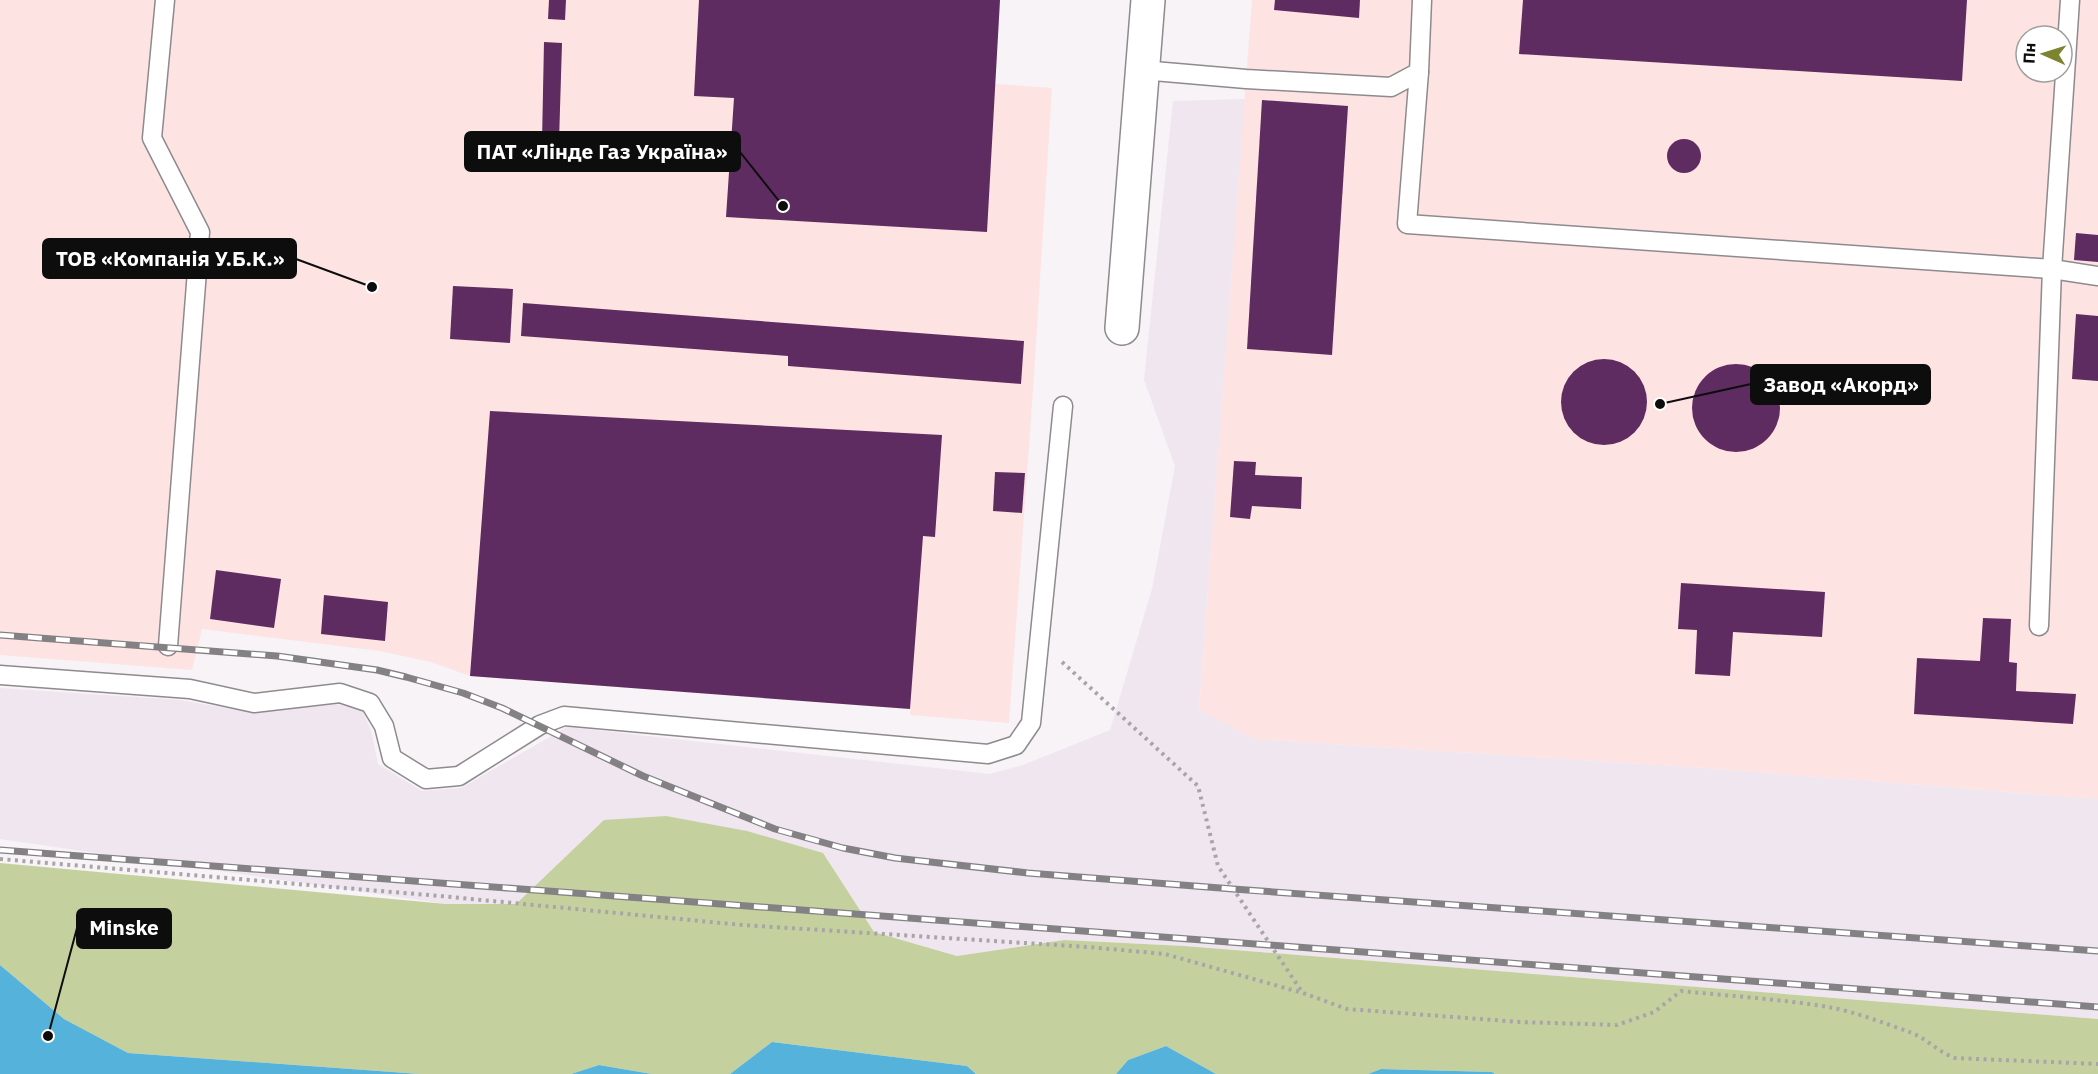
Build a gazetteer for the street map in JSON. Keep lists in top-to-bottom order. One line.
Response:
{"places":["ПАТ «Лінде Газ Україна»","ТОВ «Компанія У.Б.К.»","Завод «Акорд»","Minske"],"north":"left"}
